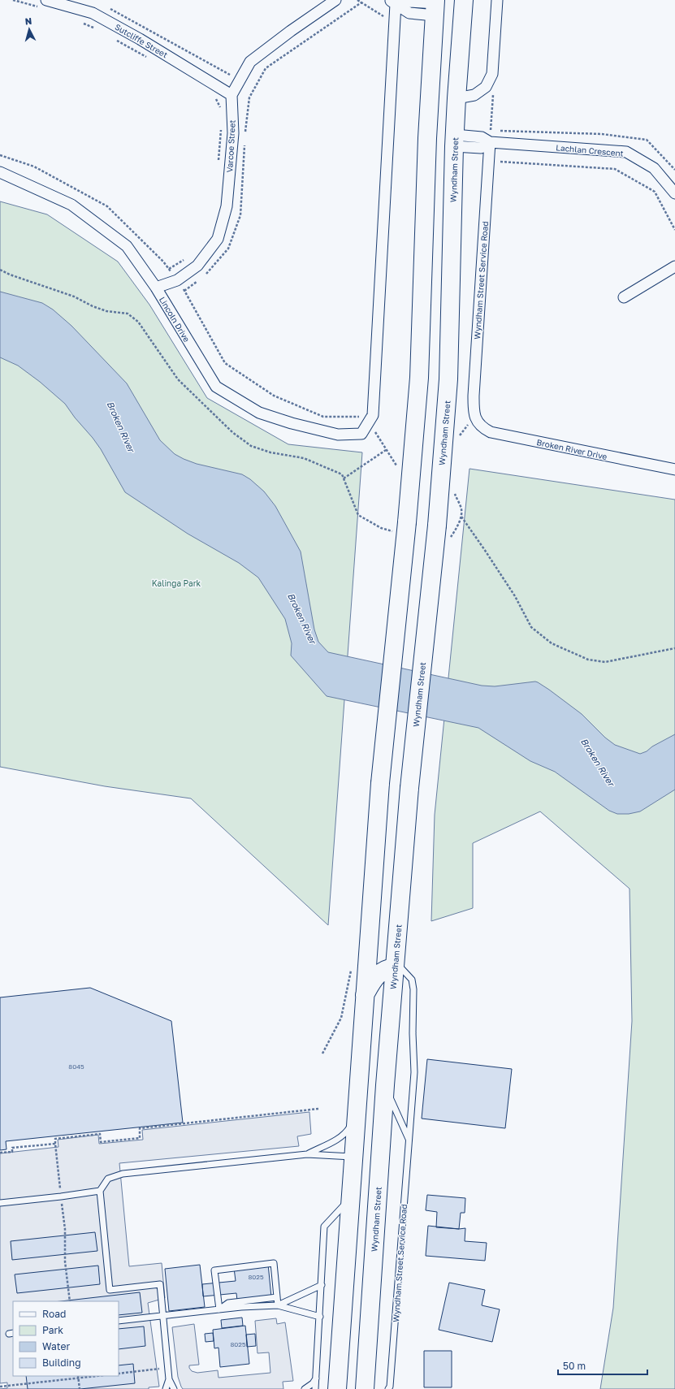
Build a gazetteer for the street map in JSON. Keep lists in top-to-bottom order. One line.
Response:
{"streets":{"highway":["Wyndham Street"],"street":["Sutcliffe Street","Varcoe Street","Lachlan Crescent","Wyndham Street Service Road","Lincoln Drive","Broken River Drive"]},"crossings":[["Sutcliffe Street","Varcoe Street"],["Varcoe Street","Lincoln Drive"],["Lachlan Crescent","Wyndham Street"],["Lachlan Crescent","Wyndham Street Service Road"],["Wyndham Street","Wyndham Street Service Road"],["Wyndham Street Service Road","Broken River Drive"]],"water":["Broken River"],"parks":["Kalinga Park"],"house_numbers":["8045","8025","8025"],"legend":["Road","Park","Water","Building"],"scale_bar":"50 m","north":"top"}
